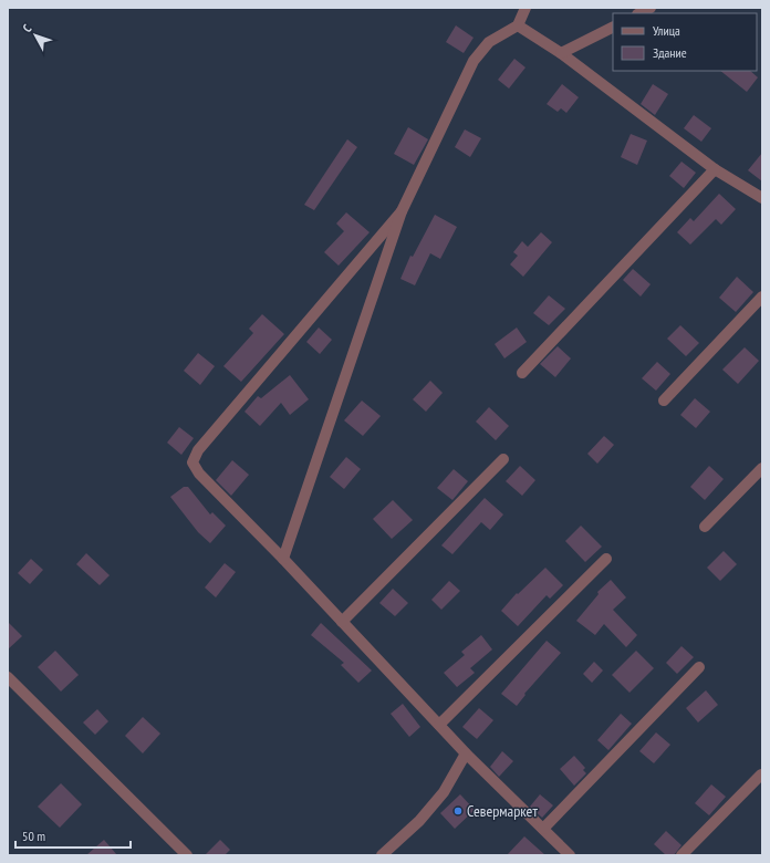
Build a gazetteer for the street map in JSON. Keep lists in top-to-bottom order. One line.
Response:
{"places":["Севермаркет"],"legend":["Улица","Здание"],"scale_bar":"50 m","north":"top left"}
